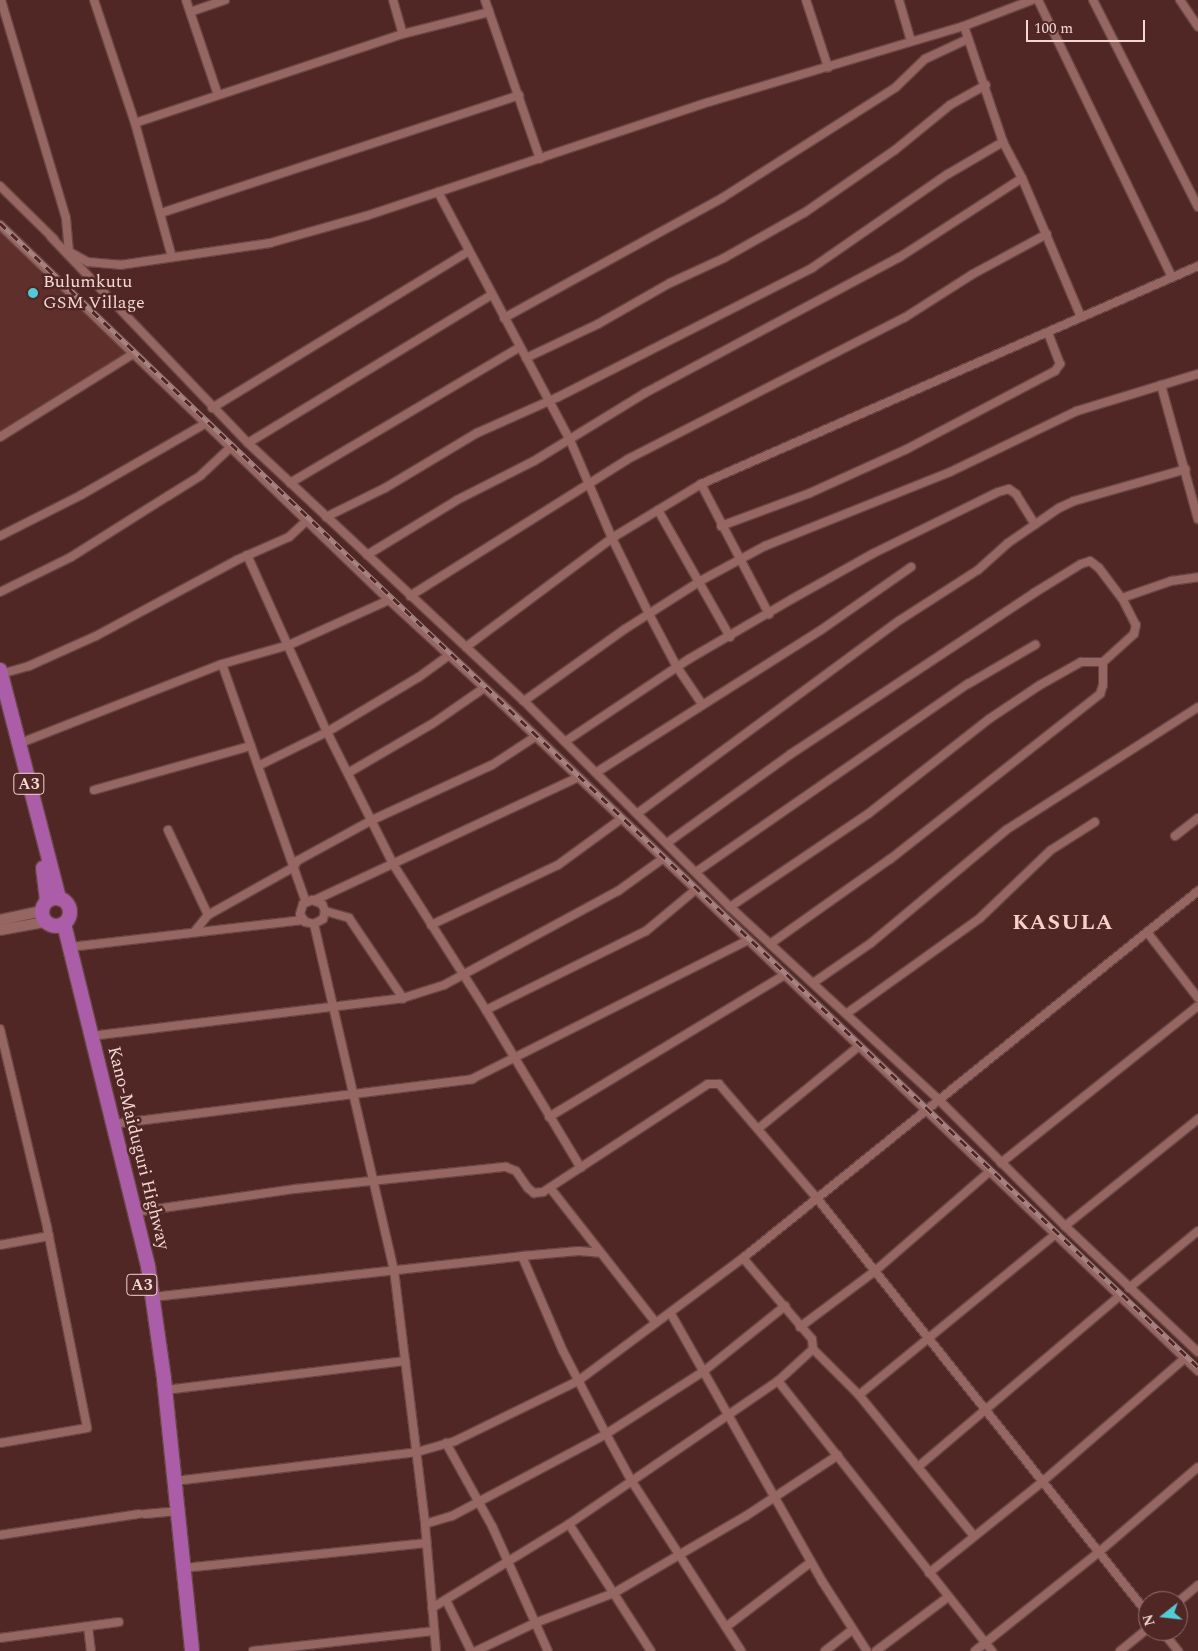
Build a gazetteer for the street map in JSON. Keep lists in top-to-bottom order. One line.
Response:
{"streets":{"highway":["A3","Kano-Maiduguri Highway"]},"districts":["KASULA"],"places":["Bulumkutu GSM Village"],"scale_bar":"100 m","north":"left"}
